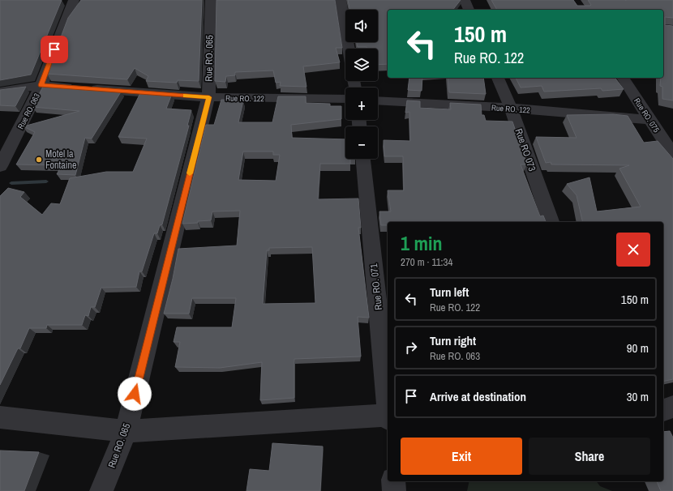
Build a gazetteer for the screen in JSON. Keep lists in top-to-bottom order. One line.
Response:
{"streets":{"street":["Rue RO. 065","Rue RO. 122","Rue RO. 063","Rue RO. 075","Rue RO 073","Rue RO. 071"]},"crossings":[["Rue RO. 065","Rue RO. 122"],["Rue RO. 122","Rue RO. 063"],["Rue RO. 122","Rue RO. 075"],["Rue RO. 122","Rue RO 073"]],"places":["Motel la Fontaine"],"page":{"map_buttons":["+","−"],"turn":["150 m","Rue RO. 122"],"heading":["1 min","270 m · 11:34"],"list":[{"name":"Turn left","note":"Rue RO. 122","value":"150 m"},{"name":"Turn right","note":"Rue RO. 063","value":"90 m"},{"name":"Arrive at destination","value":"30 m"}],"buttons":["Exit","Share"]}}
